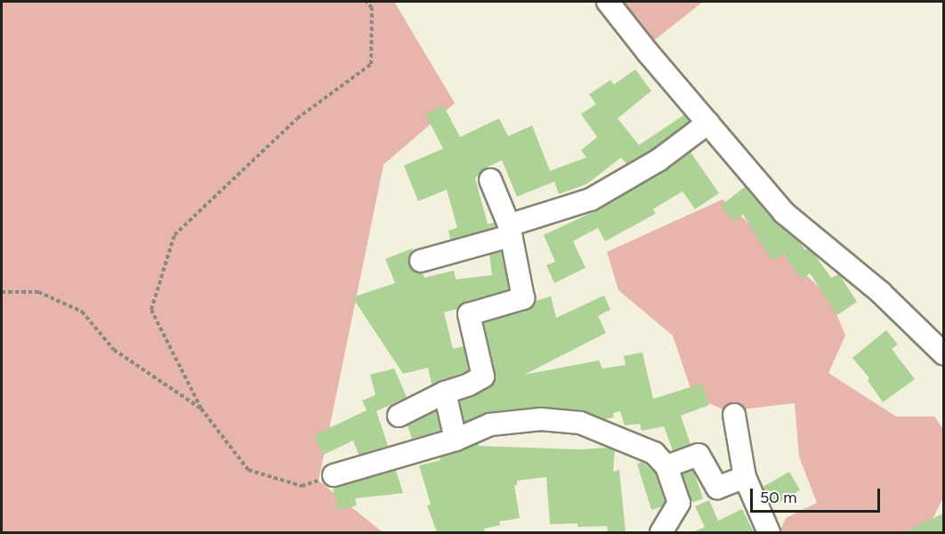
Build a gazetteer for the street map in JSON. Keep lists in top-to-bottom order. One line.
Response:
{"scale_bar":"50 m"}
